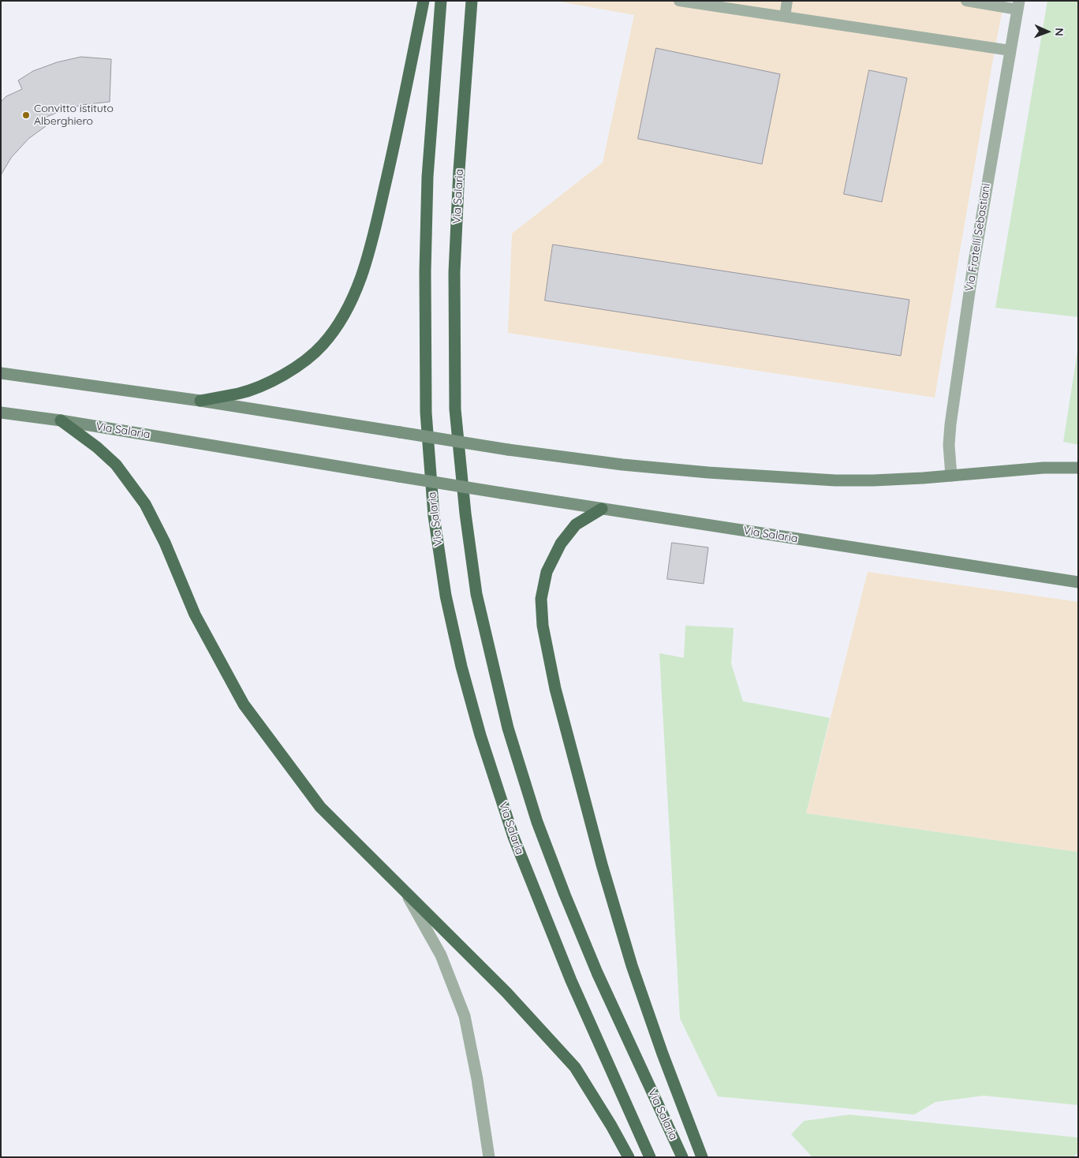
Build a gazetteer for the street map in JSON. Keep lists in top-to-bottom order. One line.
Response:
{"streets":{"highway":["Via Salaria"],"street":["Via Fratelli Sebastiani"]},"places":["Convitto istituto Alberghiero"],"north":"right"}
